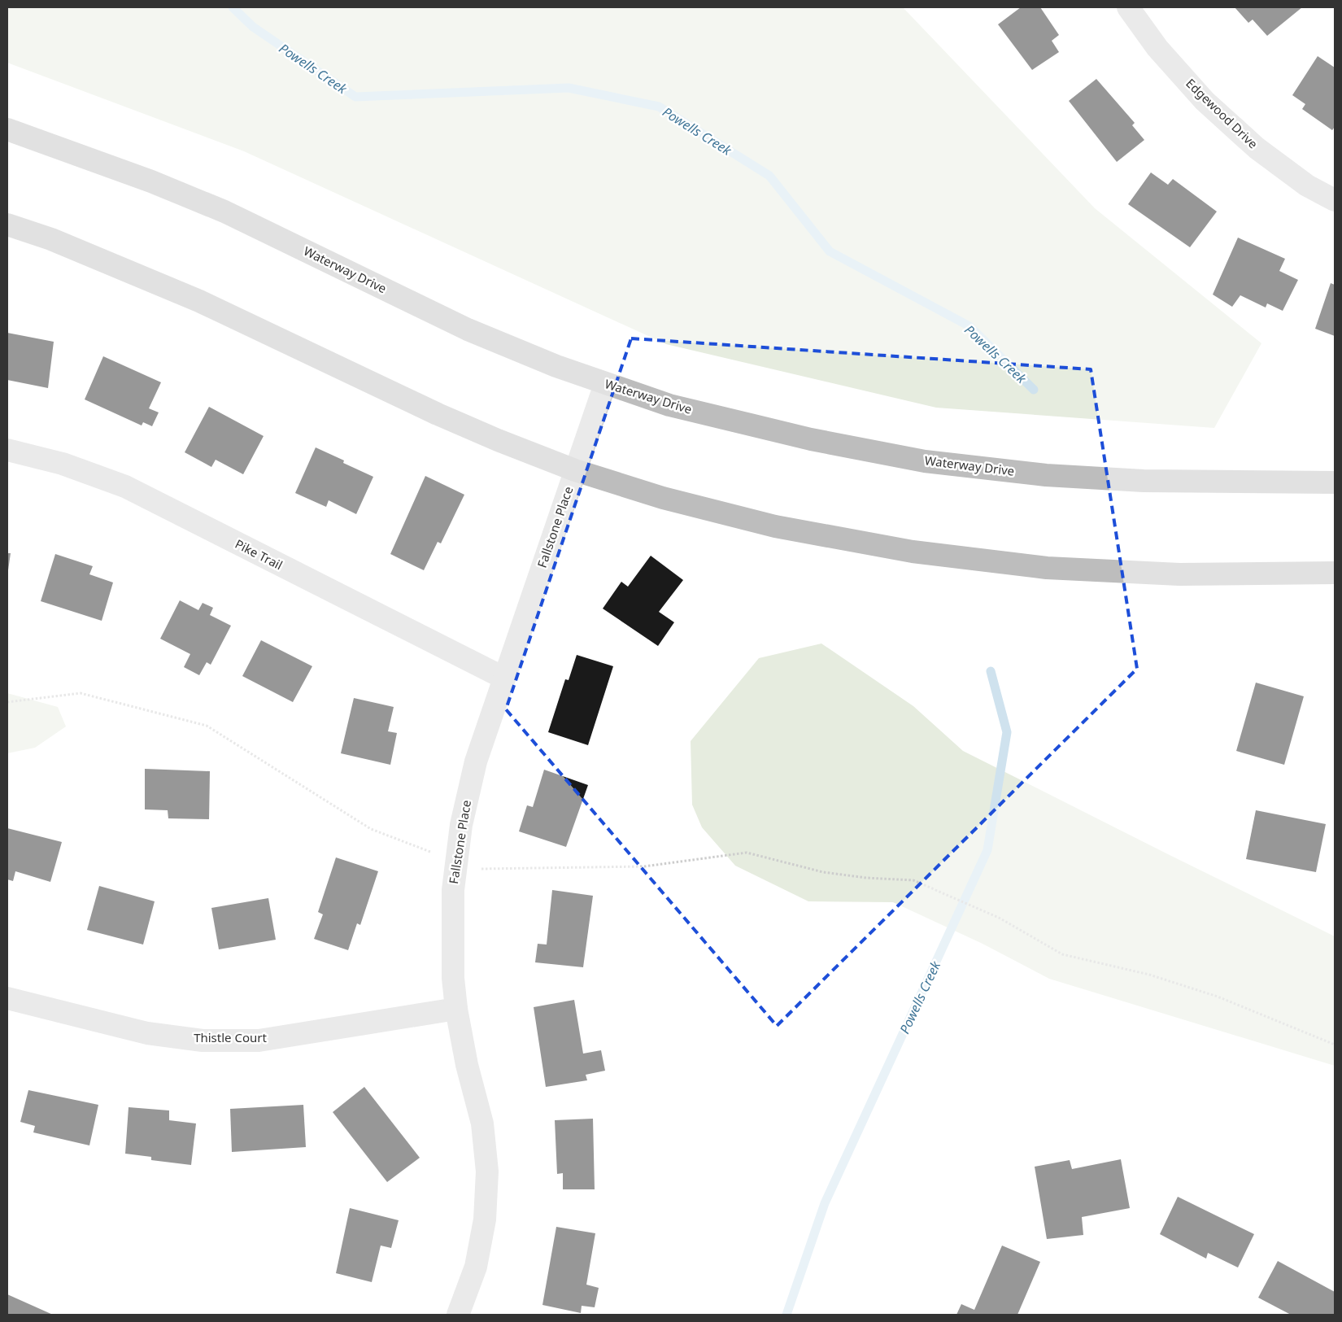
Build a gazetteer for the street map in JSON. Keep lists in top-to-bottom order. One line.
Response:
{"streets":{"main road":["Waterway Drive"],"street":["Edgewood Drive","Fallstone Place","Pike Trail","Thistle Court"]},"crossings":[["Waterway Drive","Fallstone Place"],["Fallstone Place","Pike Trail"],["Fallstone Place","Thistle Court"]],"water":["Powells Creek"]}
